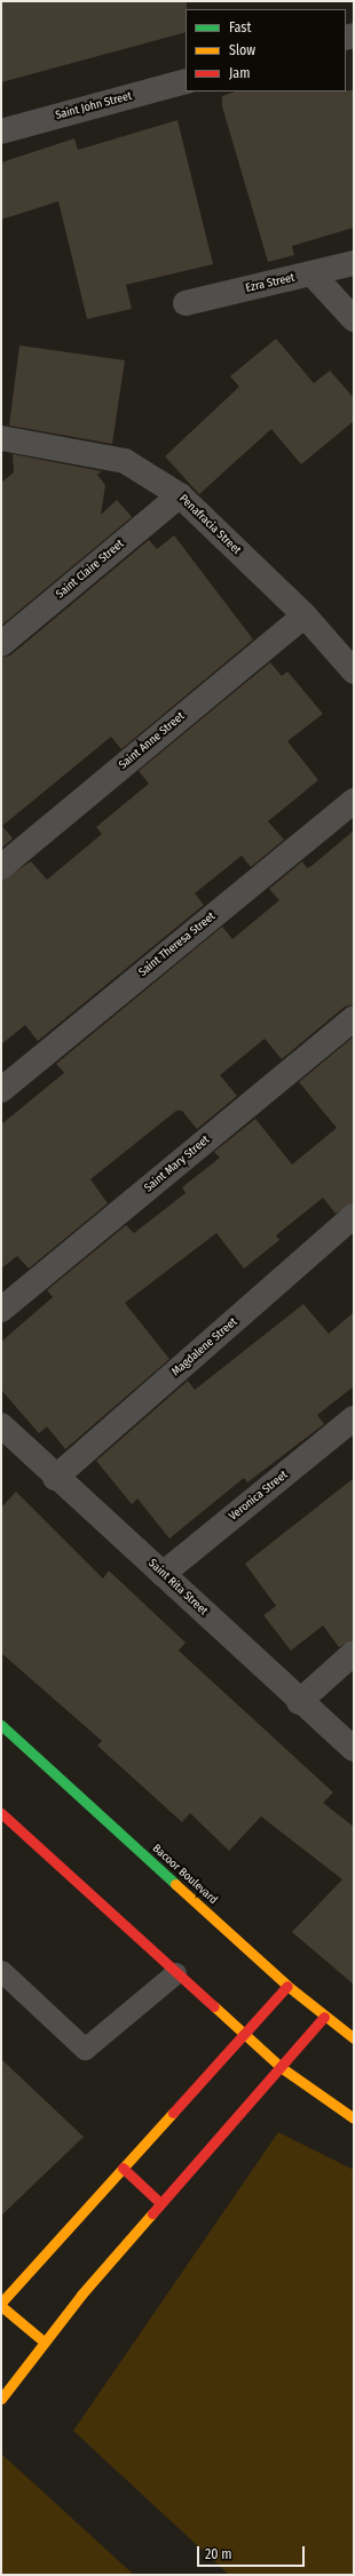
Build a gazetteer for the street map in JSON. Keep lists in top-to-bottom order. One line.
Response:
{"streets":{"street":["Saint John Street","Ezra Street","Penafracia Street","Saint Claire Street","Saint Anne Street","Saint Theresa Street","Saint Mary Street","Magdalene Street","Veronica Street","Saint Rita Street","Bacoor Boulevard"]},"crossings":[["Penafracia Street","Saint Claire Street"],["Penafracia Street","Saint Anne Street"],["Magdalene Street","Saint Rita Street"],["Veronica Street","Saint Rita Street"]],"legend":["Fast","Slow","Jam"],"scale_bar":"20 m"}
